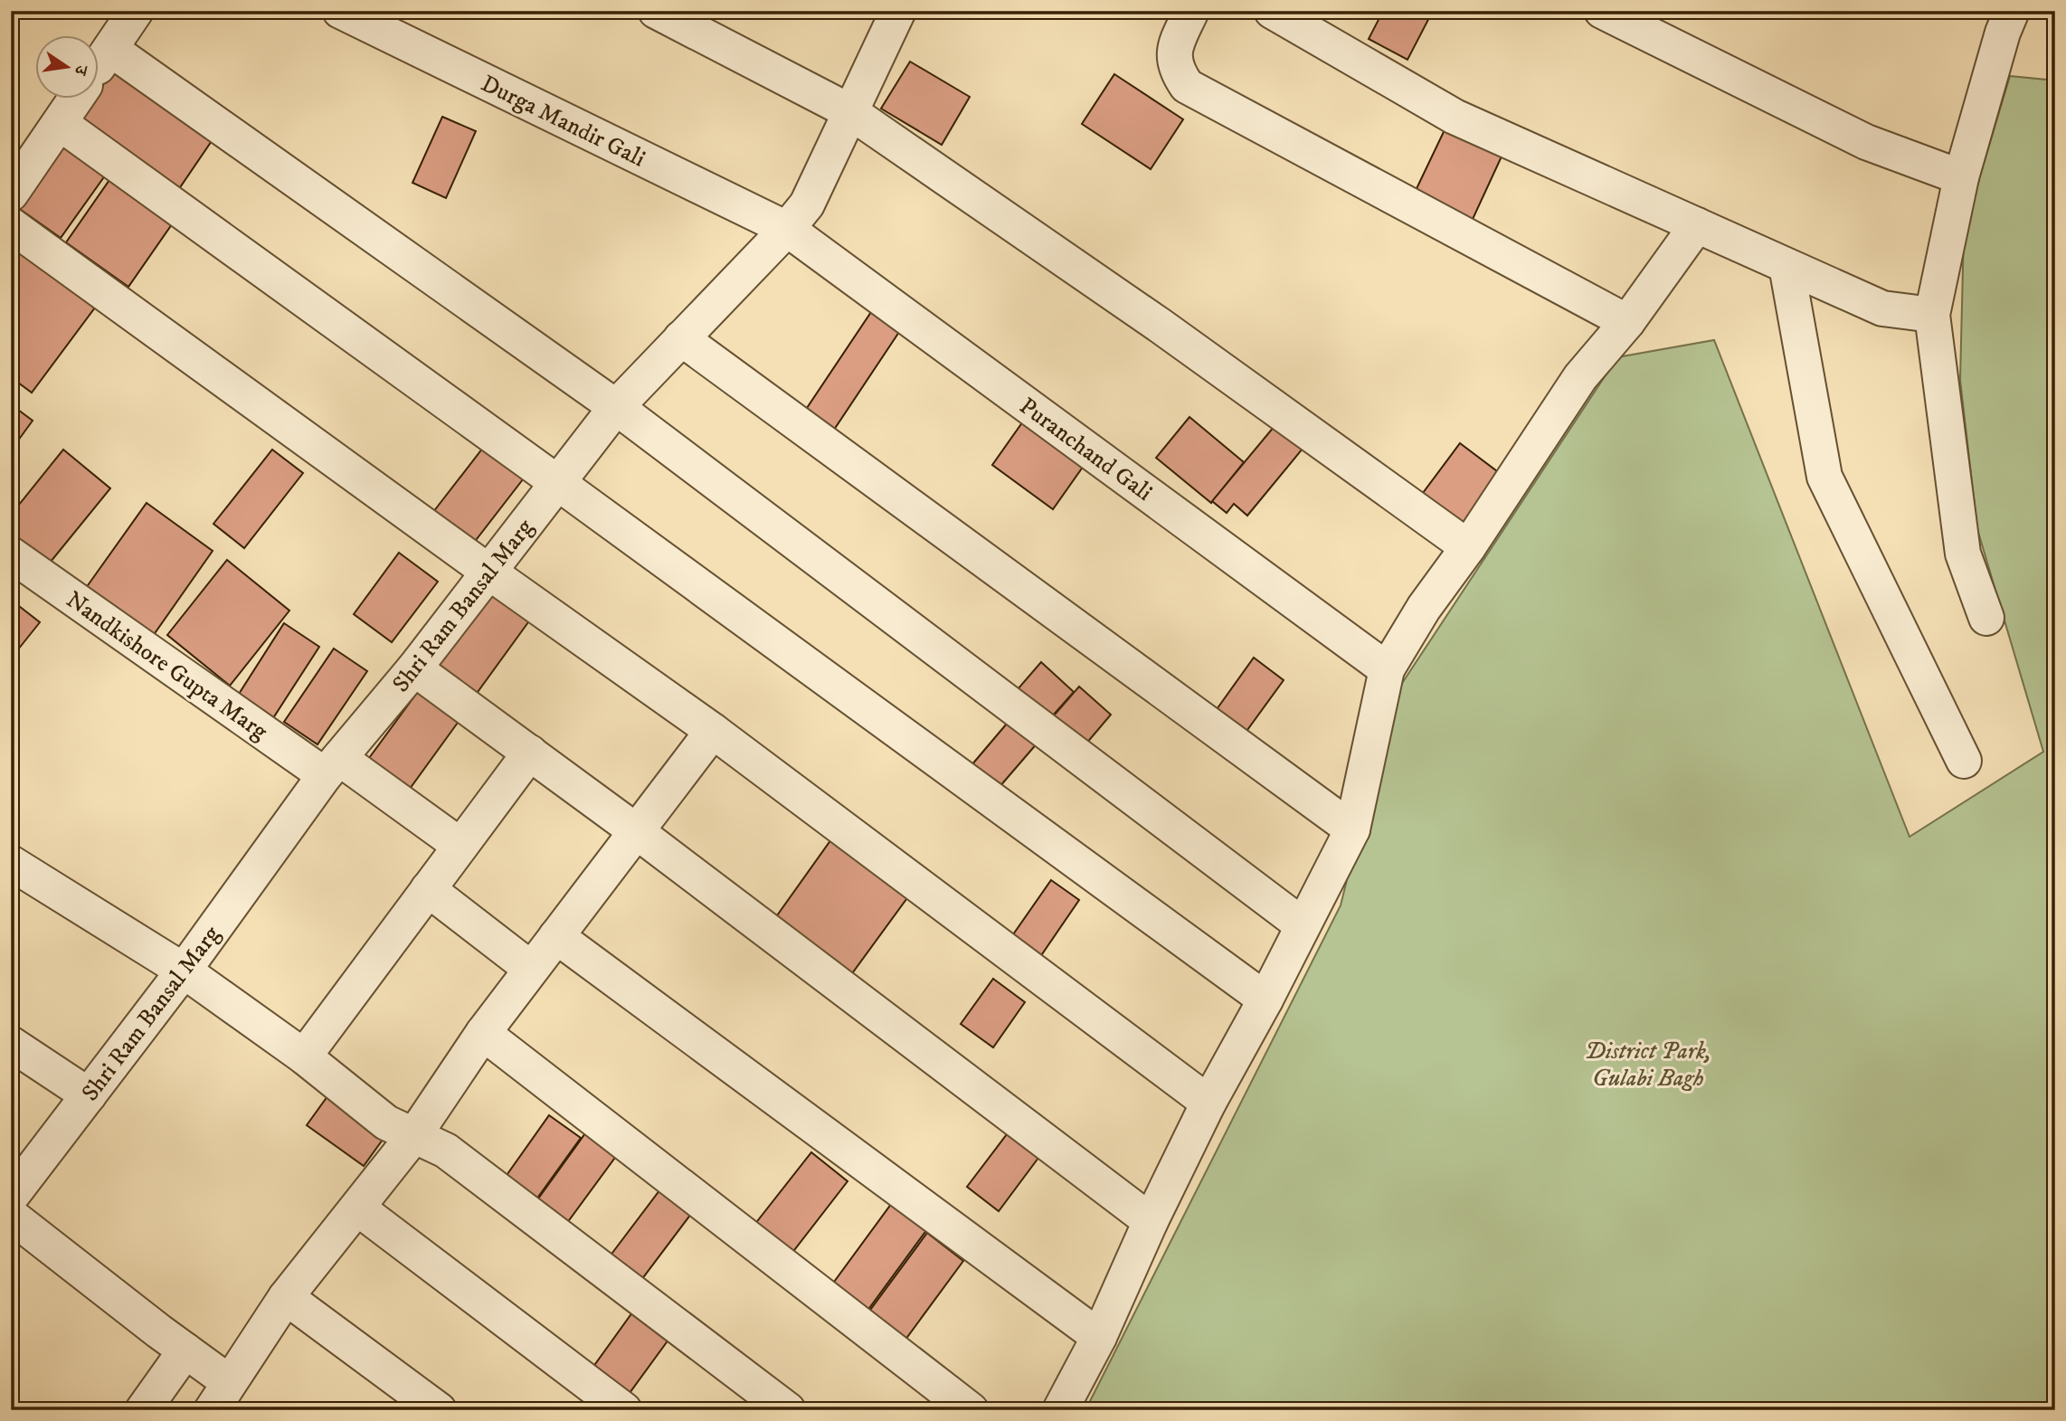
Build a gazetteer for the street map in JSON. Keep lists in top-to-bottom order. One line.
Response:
{"streets":{"street":["Durga Mandir Gali","Puranchand Gali","Shri Ram Bansal Marg","Nandkishore Gupta Marg"]},"crossings":[["Durga Mandir Gali","Puranchand Gali"],["Durga Mandir Gali","Shri Ram Bansal Marg"],["Puranchand Gali","Shri Ram Bansal Marg"],["Shri Ram Bansal Marg","Nandkishore Gupta Marg"]],"parks":["District Park, Gulabi Bagh"],"north":"right"}
